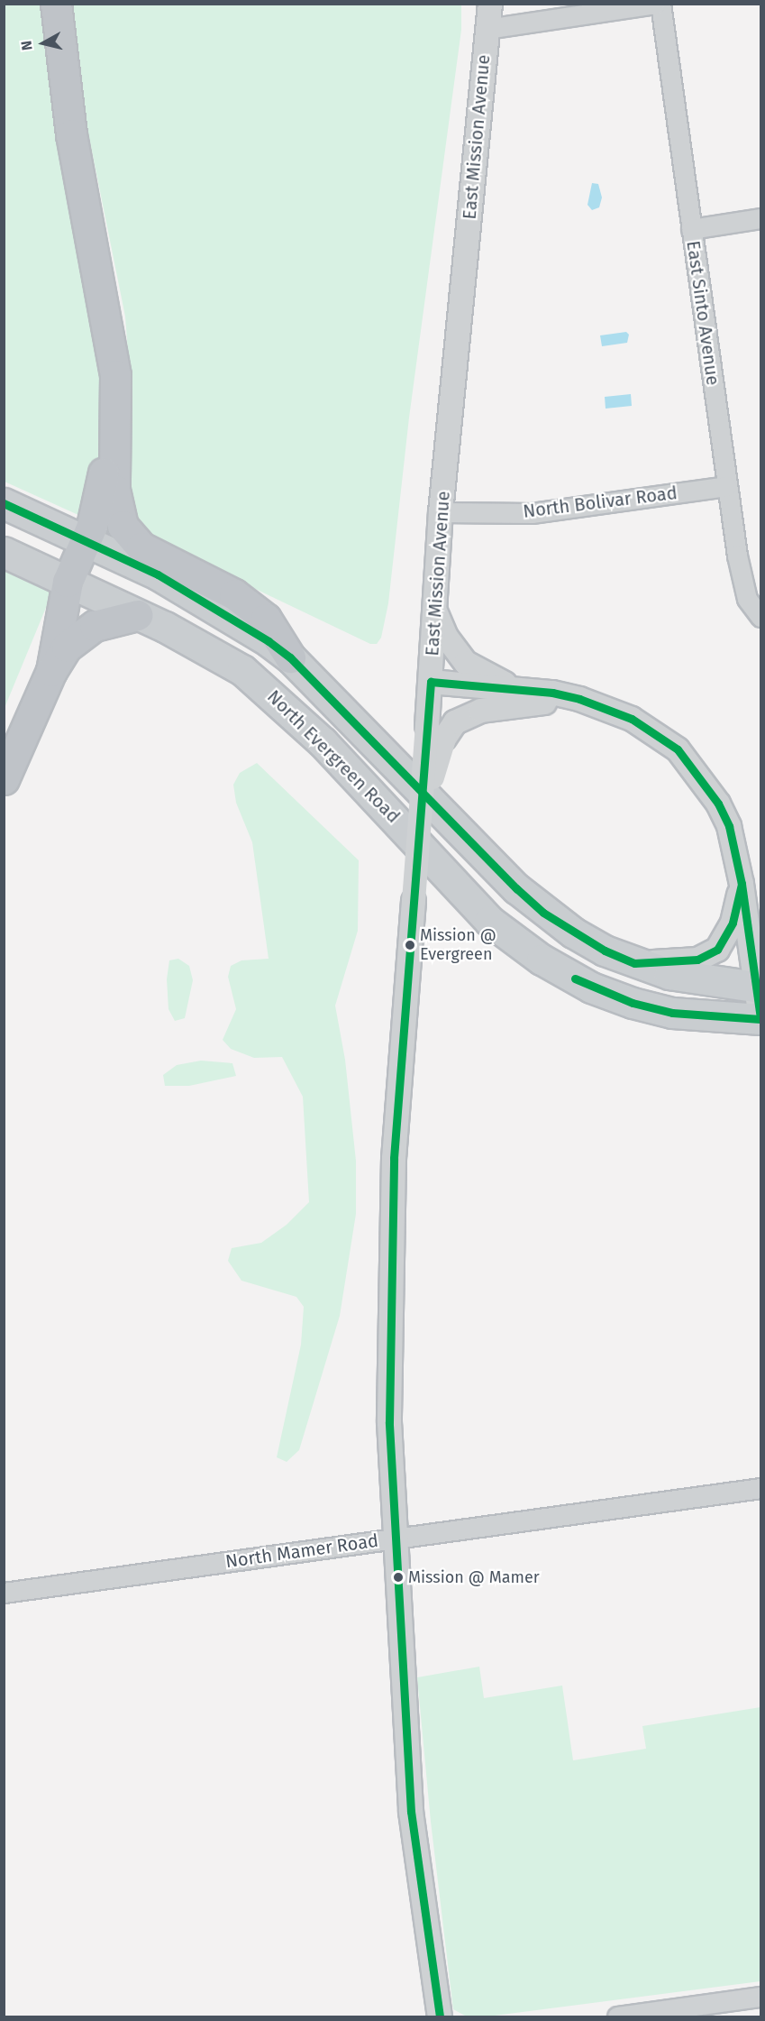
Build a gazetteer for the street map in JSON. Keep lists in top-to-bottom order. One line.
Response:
{"streets":{"main road":["North Evergreen Road"],"street":["East Mission Avenue","East Sinto Avenue","North Bolivar Road","North Mamer Road"]},"crossings":[["East Mission Avenue","North Bolivar Road"],["East Sinto Avenue","North Bolivar Road"]],"places":["Mission @ Evergreen","Mission @ Mamer"],"north":"left"}
